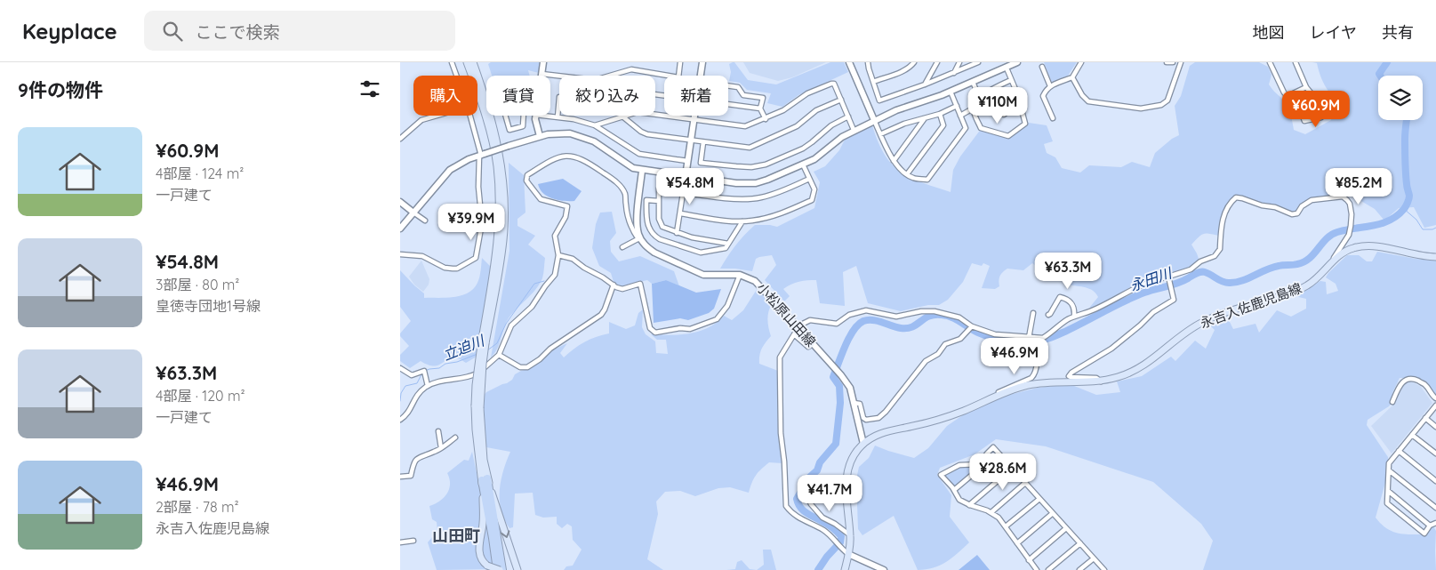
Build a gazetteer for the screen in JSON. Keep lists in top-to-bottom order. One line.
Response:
{"streets":{"main road":["永吉入佐鹿児島線"],"street":["小松原山田線"]},"crossings":[["永吉入佐鹿児島線","小松原山田線"]],"districts":["山田町"],"water":["永田川","立迫川"],"page":{"header":"Keyplace","search":"ここで検索","nav":["地図","レイヤ","共有"],"heading":"9件の物件","chip":["購入","賃貸","絞り込み","新着"],"price":["¥110M","¥60.9M","¥54.8M","¥85.2M","¥39.9M","¥63.3M","¥46.9M","¥28.6M","¥41.7M"],"list":[{"name":"¥60.9M","note":"4部屋 · 124 m² · 一戸建て"},{"name":"¥54.8M","note":"3部屋 · 80 m² · 皇徳寺団地1号線"},{"name":"¥63.3M","note":"4部屋 · 120 m² · 一戸建て"},{"name":"¥46.9M","note":"2部屋 · 78 m² · 永吉入佐鹿児島線"}]}}
